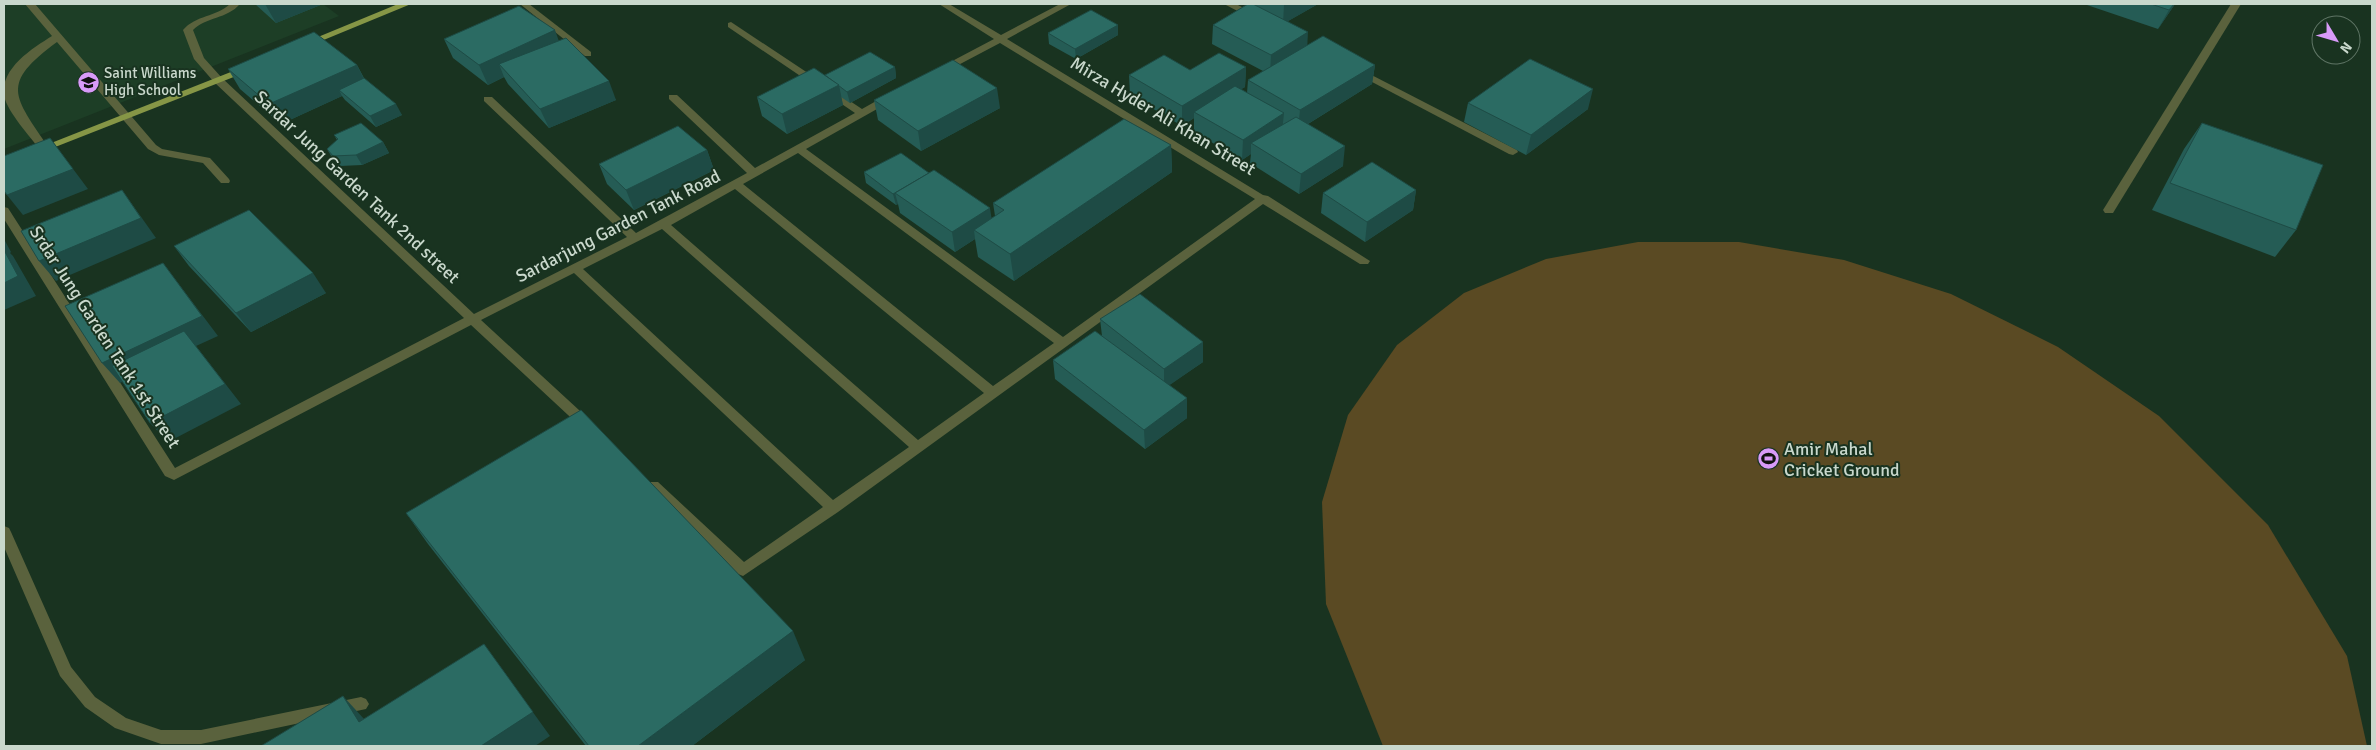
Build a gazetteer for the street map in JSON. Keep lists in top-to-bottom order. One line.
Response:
{"streets":{"street":["Mirza Hyder Ali Khan Street","Sardar Jung Garden Tank 2nd street","Sardarjung Garden Tank Road","Srdar Jung Garden Tank 1st Street"]},"crossings":[["Sardar Jung Garden Tank 2nd street","Sardarjung Garden Tank Road"],["Sardarjung Garden Tank Road","Srdar Jung Garden Tank 1st Street"]],"places":{"school or university":["Saint Williams High School"],"sports":["Amir Mahal Cricket Ground"]},"north":"bottom right"}
